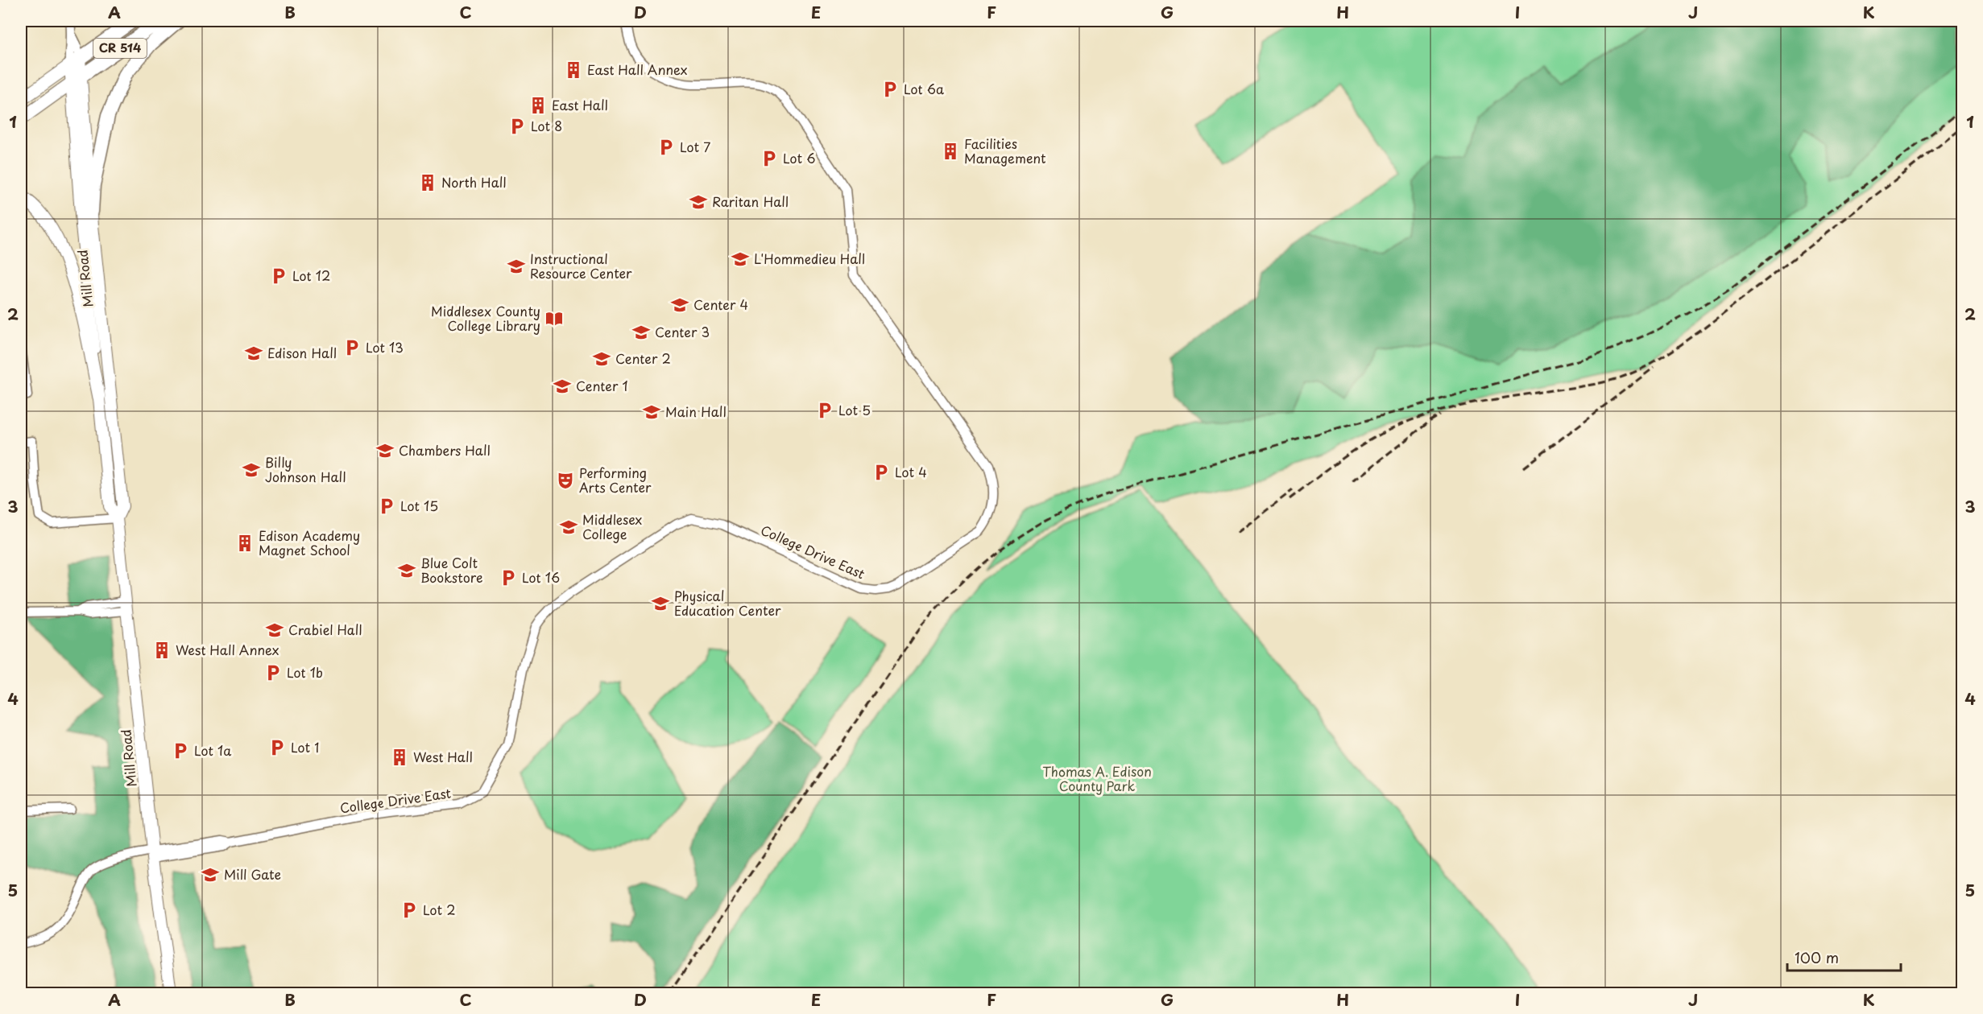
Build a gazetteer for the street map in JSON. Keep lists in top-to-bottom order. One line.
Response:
{"streets":{"main road":["CR 514"],"street":["Mill Road","College Drive East"]},"crossings":[["CR 514","Mill Road"],["Mill Road","College Drive East"]],"parks":["Thomas A. Edison County Park"],"places":{"building":["East Hall Annex","East Hall","Facilities Management","North Hall","Edison Academy Magnet School","West Hall Annex","West Hall"],"parking":["Lot 6a","Lot 8","Lot 7","Lot 6","Lot 12","Lot 13","Lot 5","Lot 4","Lot 15","Lot 16","Lot 1b","Lot 1","Lot 1a","Lot 2"],"school or university":["Raritan Hall","L'Hommedieu Hall","Instructional Resource Center","Center 4","Center 3","Edison Hall","Center 2","Center 1","Main Hall","Chambers Hall","Billy Johnson Hall","Middlesex College","Blue Colt Bookstore","Physical Education Center","Crabiel Hall","Mill Gate"],"library":["Middlesex County College Library"],"theatre":["Performing Arts Center"]},"scale_bar":"100 m","grid":{"columns":["A","B","C","D","E","F","G","H","I","J","K"],"rows":["1","2","3","4","5"]}}
